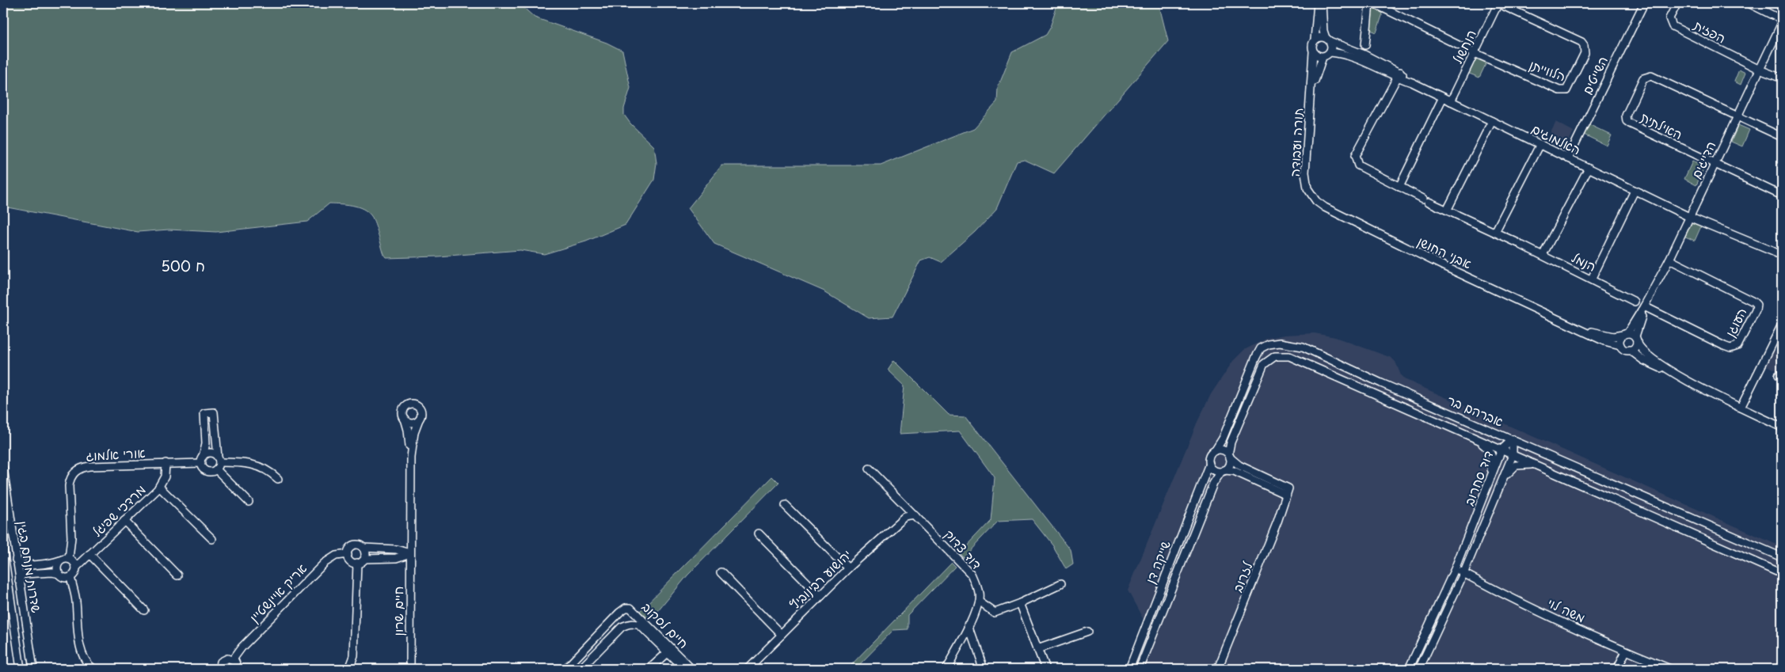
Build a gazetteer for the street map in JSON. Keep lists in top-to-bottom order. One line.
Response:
{"streets":{"street":["הפזית","הנחשול","הלווייתן","השייטים","האילתית","האלמוגים","תורה ועבודה","הדייגים","אבני החושן","הנמל","העוגן","אברהם בר","אורי אלמוג","דוד סחרוב","מרדכי שפיגל","דוד צדוק","שייקה דן","שדרות מנחם בגין","לזרוב","יהושוע רבינוביץ","אריק איינשטיין","משה לוי","חיים שרון","חיים לסקוב"]},"crossings":[["הפזית","הדייגים"],["הנחשול","הלווייתן"],["הנחשול","האלמוגים"],["השייטים","האלמוגים"],["האילתית","הדייגים"],["האלמוגים","תורה ועבודה"],["האלמוגים","הדייגים"],["האלמוגים","הנמל"],["תורה ועבודה","אבני החושן"],["הדייגים","אבני החושן"],["הדייגים","העוגן"],["אברהם בר","דוד סחרוב"],["אברהם בר","שייקה דן"],["אורי אלמוג","מרדכי שפיגל"],["דוד סחרוב","משה לוי"],["דוד צדוק","יהושוע רבינוביץ"]],"districts":["ח 500"]}
